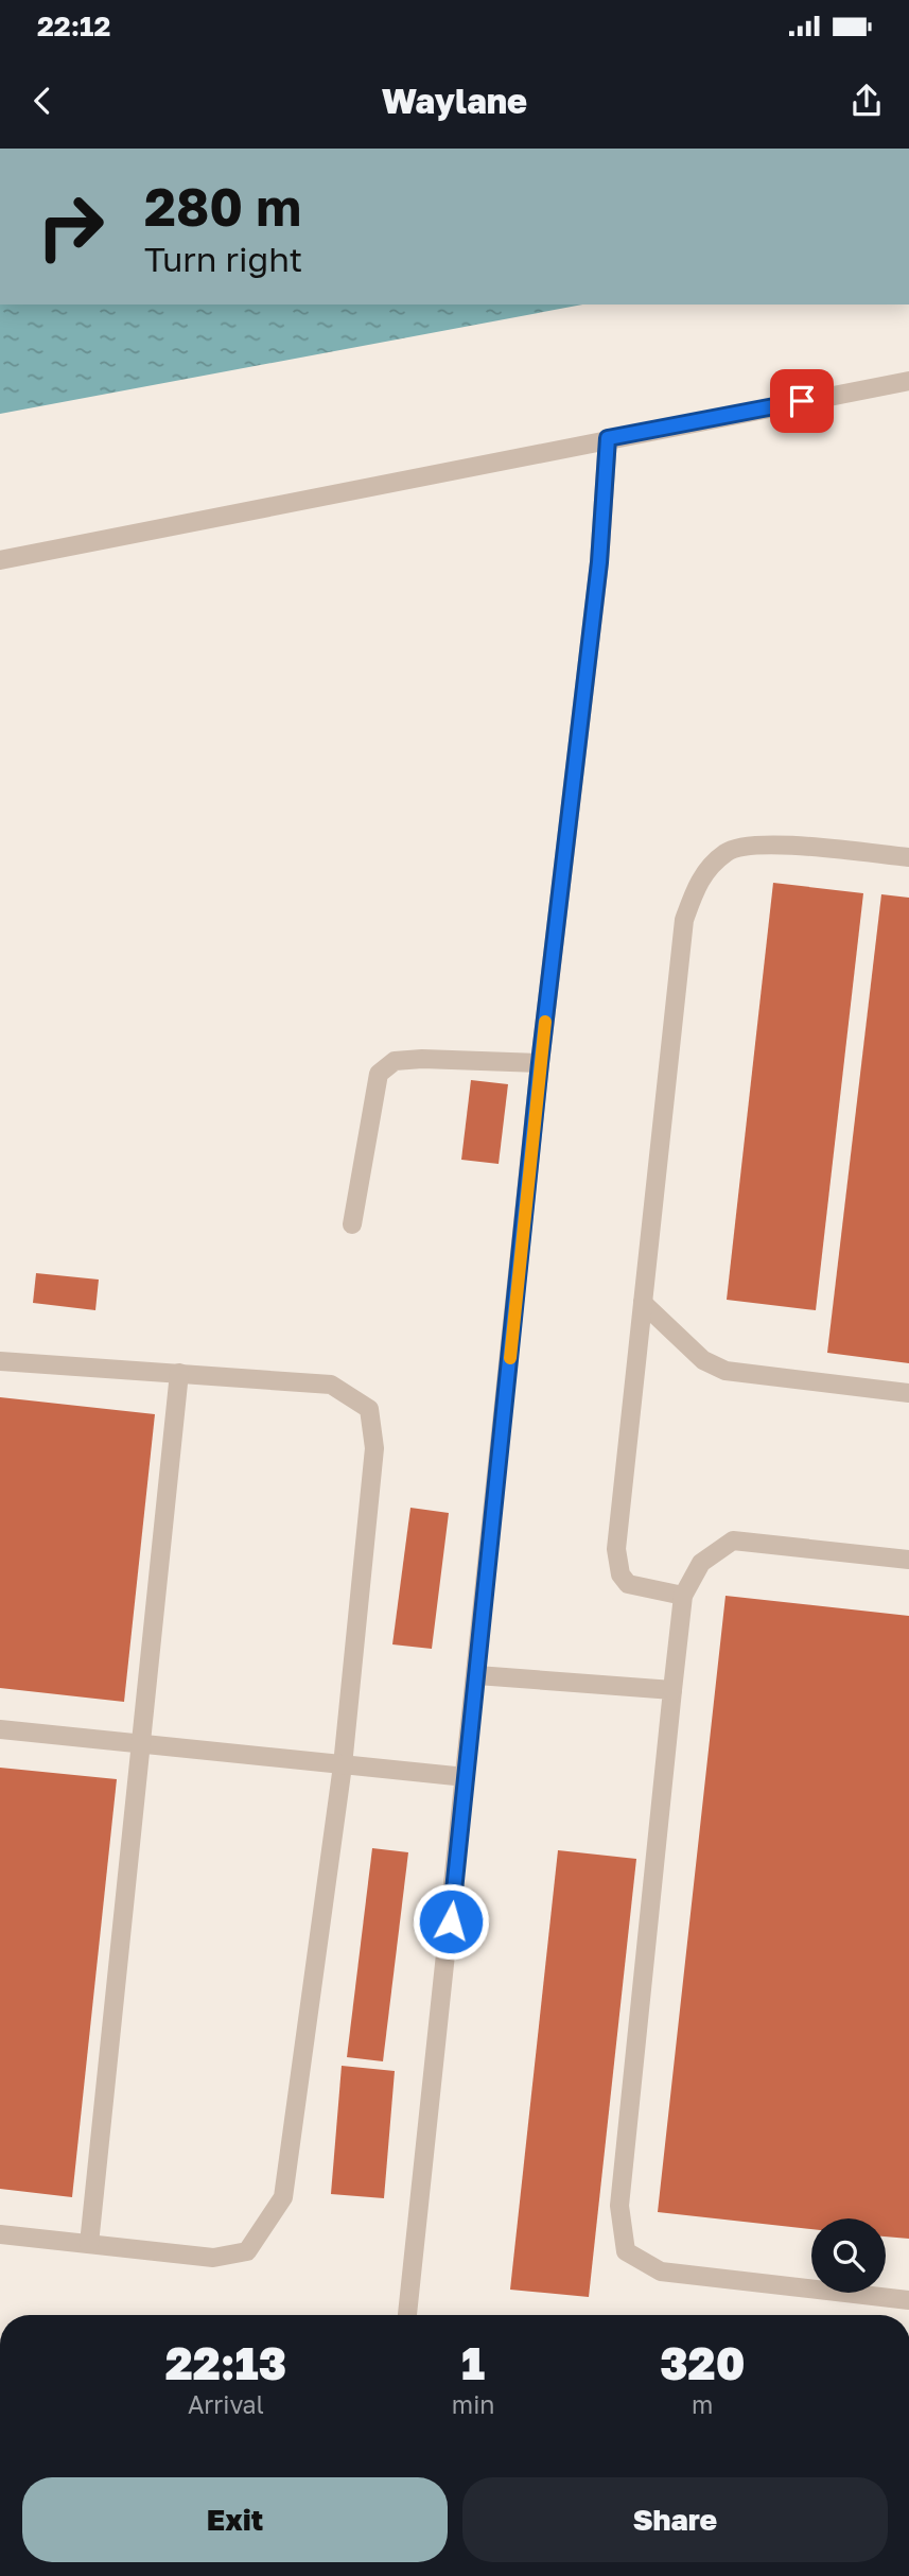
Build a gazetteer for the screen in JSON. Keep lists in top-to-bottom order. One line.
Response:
{"page":{"status":"22:12","header":"Waylane","turn":["280 m","Turn right"],"eta":["22:13","Arrival","1","min","320","m"],"buttons":["Exit","Share"]}}
